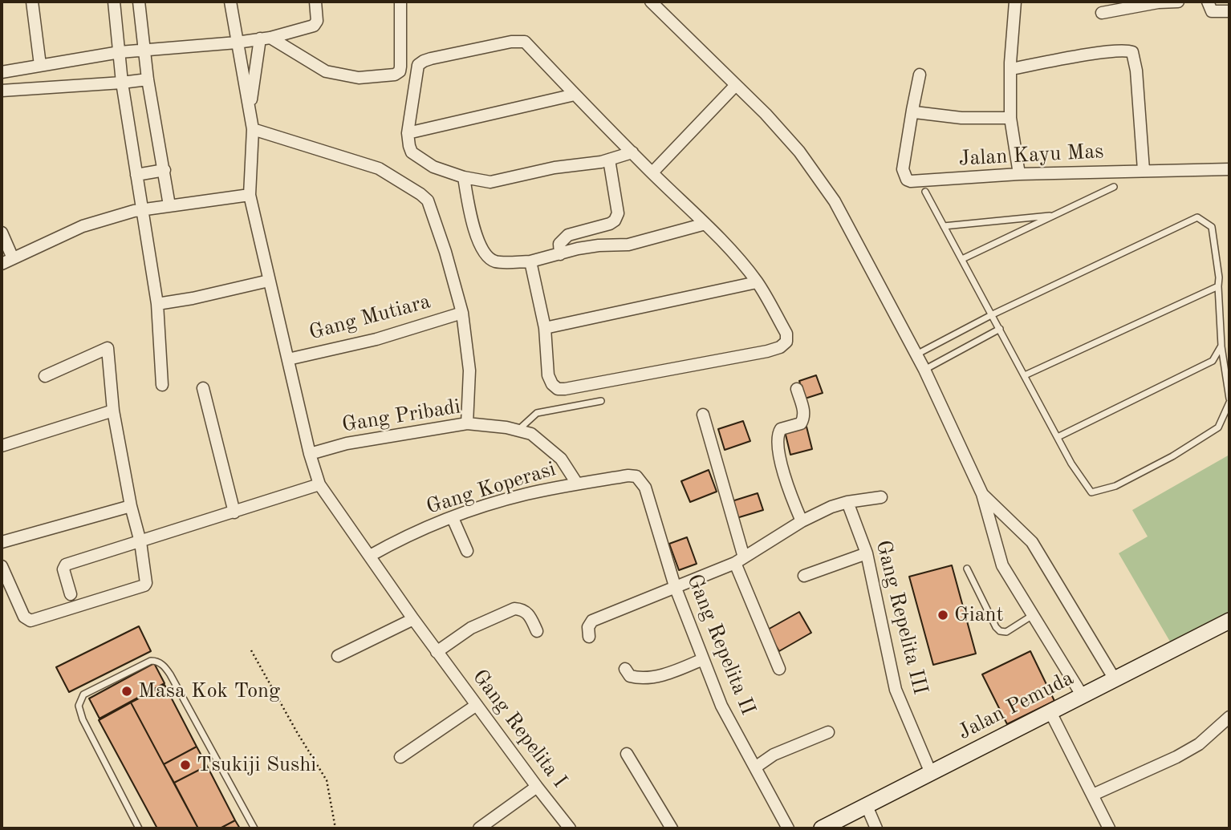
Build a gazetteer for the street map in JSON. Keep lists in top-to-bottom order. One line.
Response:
{"streets":{"main road":["Jalan Pemuda"],"street":["Jalan Kayu Mas","Gang Mutiara","Gang Pribadi","Gang Koperasi","Gang Repelita III","Gang Repelita II","Gang Repelita I"]},"crossings":[["Gang Mutiara","Gang Repelita I"],["Gang Pribadi","Gang Koperasi"],["Gang Pribadi","Gang Repelita I"],["Gang Koperasi","Gang Repelita II"],["Gang Koperasi","Gang Repelita I"],["Gang Repelita III","Jalan Pemuda"]],"places":["Giant","Masa Kok Tong","Tsukiji Sushi"]}
